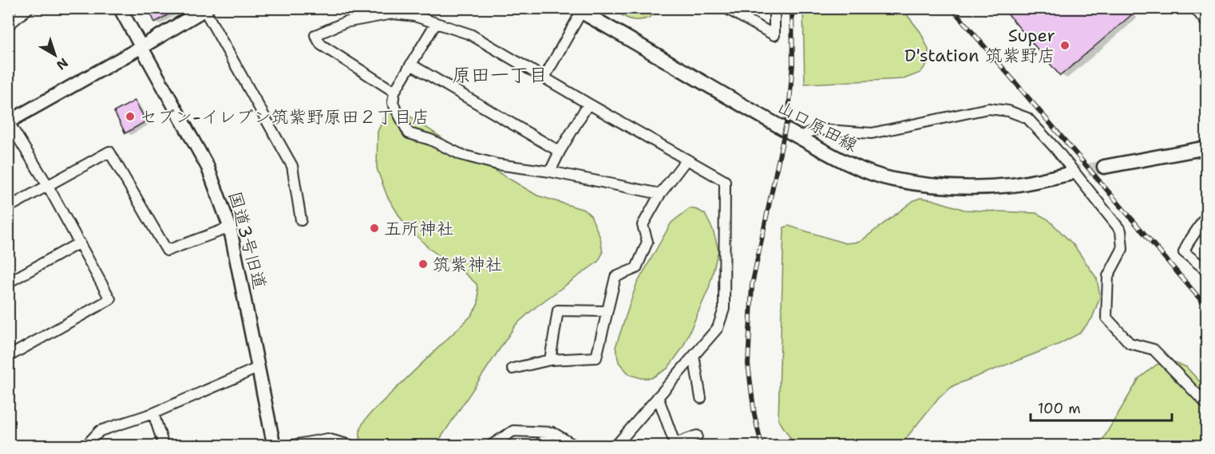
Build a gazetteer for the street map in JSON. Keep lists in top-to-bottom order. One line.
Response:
{"streets":{"main road":["山口原田線"],"street":["国道3号旧道"]},"districts":["原田一丁目"],"places":["Super D'station 筑紫野店","セブン-イレブン筑紫野原田２丁目店","五所神社","筑紫神社"],"scale_bar":"100 m","north":"bottom right"}
